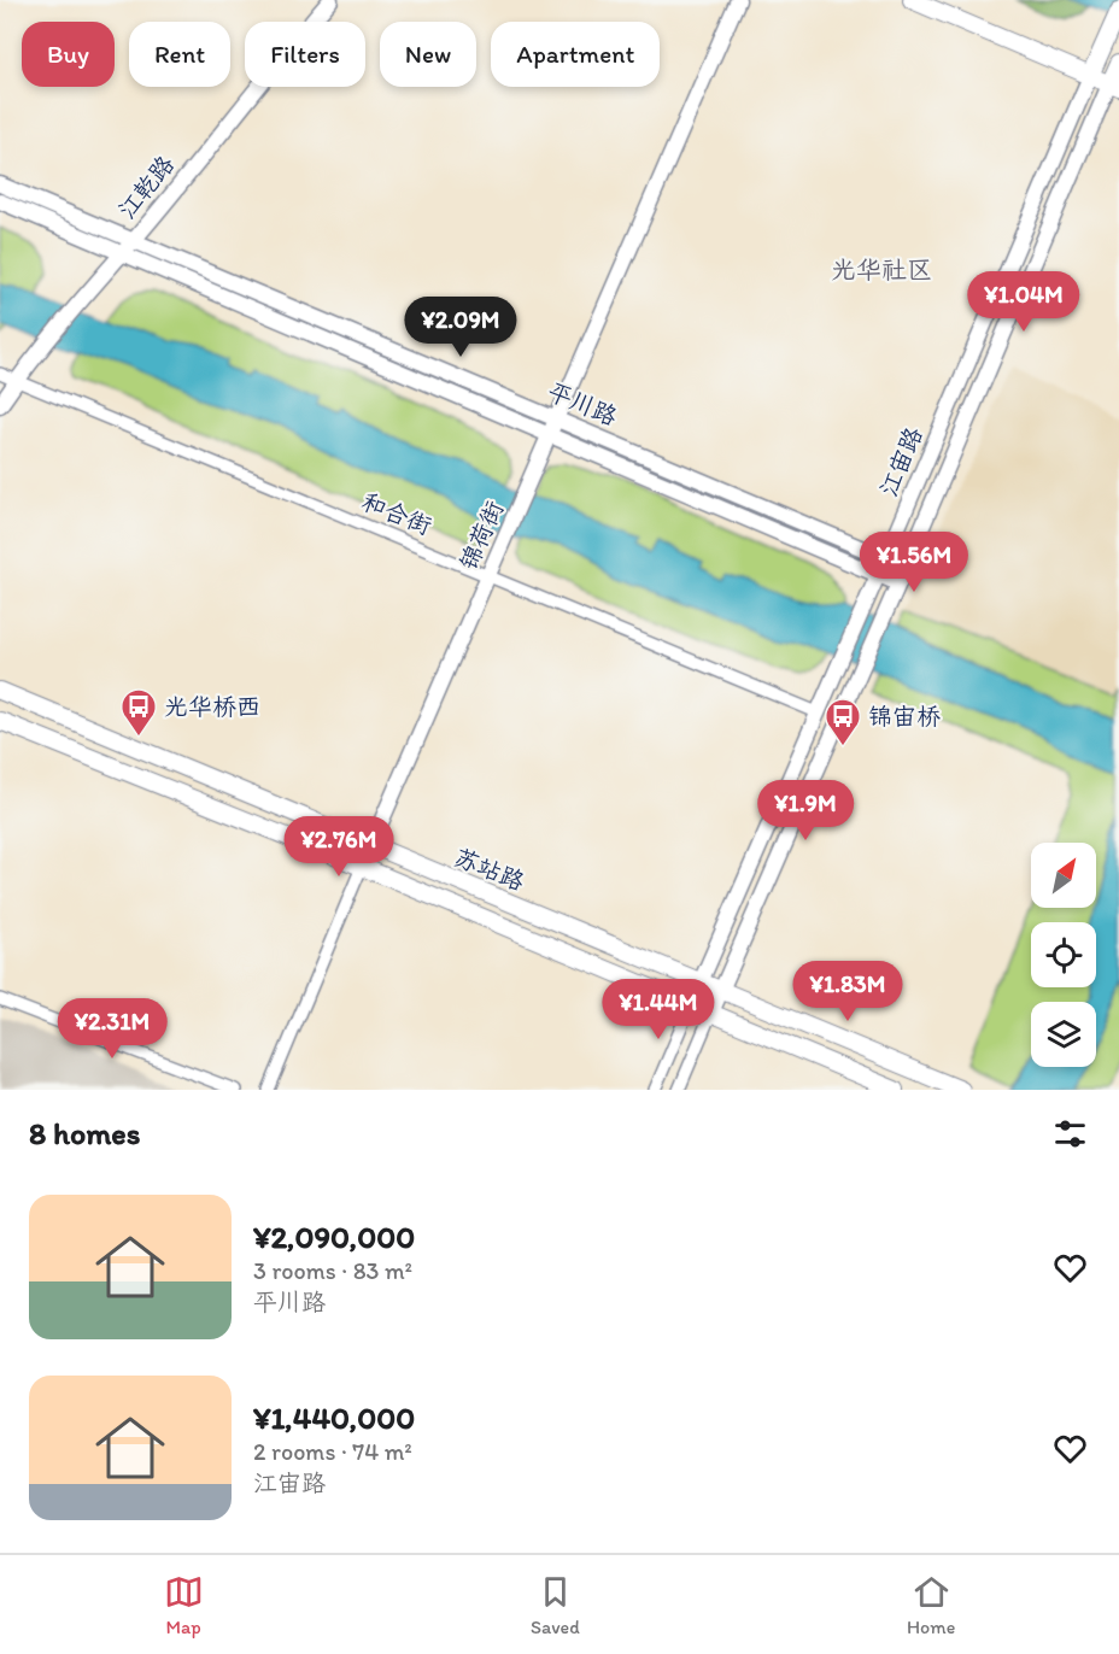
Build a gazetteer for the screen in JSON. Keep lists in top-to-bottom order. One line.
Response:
{"streets":{"main road":["江宙路","苏站路"],"street":["江乾路","平川路","和合街","锦荷街"]},"crossings":[["江乾路","平川路"],["江乾路","和合街"],["平川路","江宙路"],["平川路","锦荷街"],["江宙路","和合街"],["江宙路","苏站路"],["和合街","锦荷街"],["锦荷街","苏站路"]],"districts":["光华社区"],"places":{"bus stop":["光华桥西","锦宙桥"]},"north":"top right","page":{"chip":["Buy","Rent","Filters","New","Apartment"],"price":["¥1.04M","¥2.09M","¥1.56M","¥1.9M","¥2.76M","¥1.83M","¥1.44M","¥2.31M"],"heading":"8 homes","list":[{"name":"¥2,090,000","note":"3 rooms · 83 m² · 平川路"},{"name":"¥1,440,000","note":"2 rooms · 74 m² · 江宙路"}],"tabs":["Map","Saved","Home"]}}
